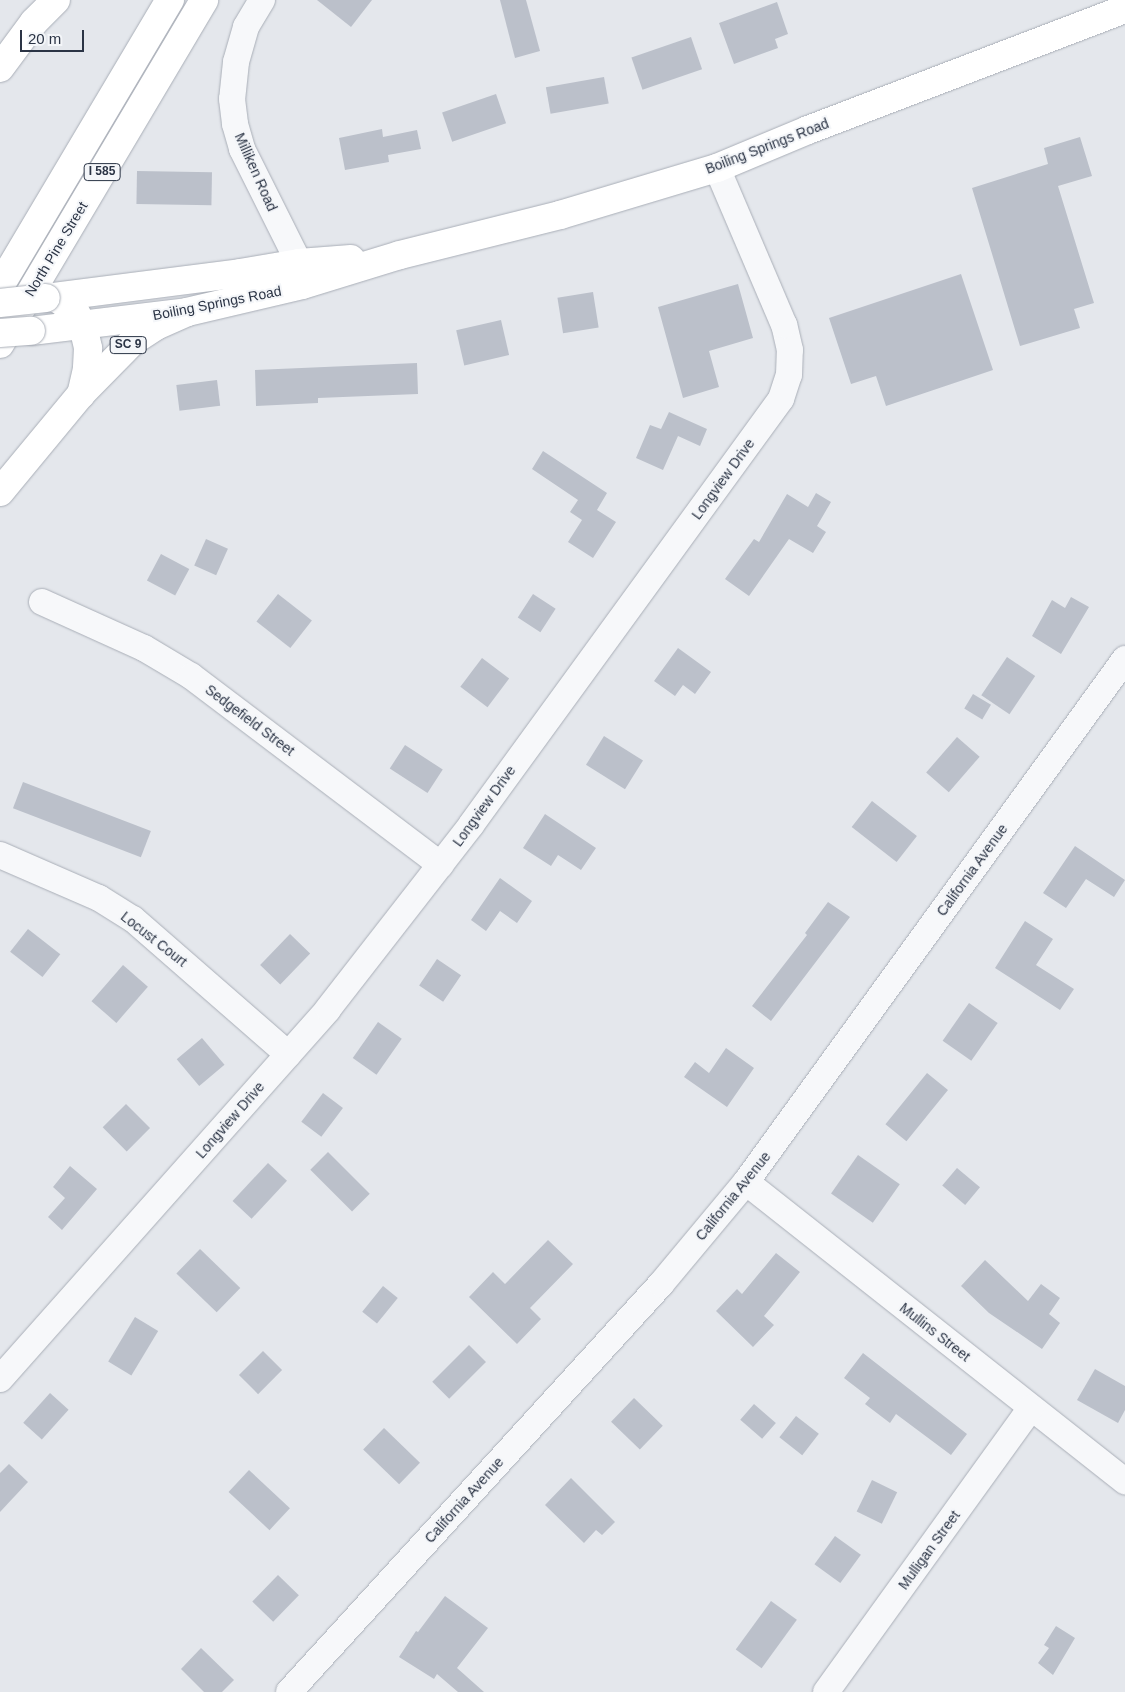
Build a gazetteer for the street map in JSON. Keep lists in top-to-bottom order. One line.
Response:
{"streets":{"main road":["Boiling Springs Road","I 585","North Pine Street","SC 9"],"street":["Milliken Road","Longview Drive","Sedgefield Street","California Avenue","Locust Court","Mullins Street","Mulligan Street"]},"crossings":[["Boiling Springs Road","Milliken Road"],["Boiling Springs Road","SC 9"],["Boiling Springs Road","Longview Drive"],["Longview Drive","Sedgefield Street"],["Longview Drive","Locust Court"],["California Avenue","Mullins Street"],["Mullins Street","Mulligan Street"]],"scale_bar":"20 m"}
